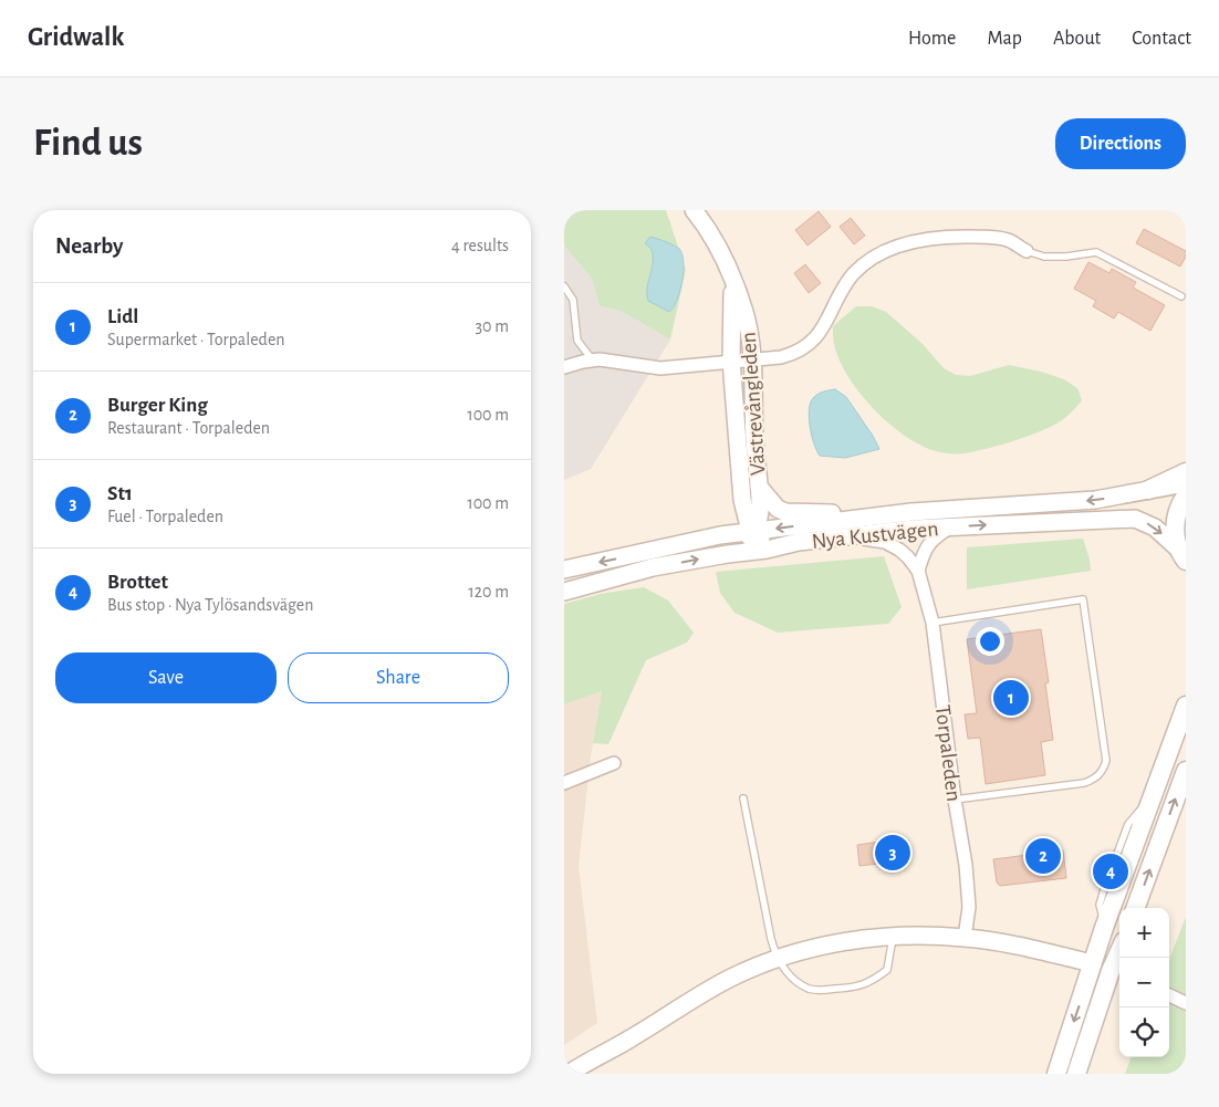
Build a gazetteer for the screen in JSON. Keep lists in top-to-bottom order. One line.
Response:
{"streets":{"street":["Västrevångleden","Nya Kustvägen","Torpaleden"]},"crossings":[["Västrevångleden","Nya Kustvägen"],["Nya Kustvägen","Torpaleden"]],"page":{"header":"Gridwalk","nav":["Home","Map","About","Contact"],"buttons":["Directions",["Save","Share"]],"title":"Find us","heading":["Nearby","4 results"],"list":[{"mark":"1","name":"Lidl","note":"Supermarket · Torpaleden","value":"30 m"},{"mark":"2","name":"Burger King","note":"Restaurant · Torpaleden","value":"100 m"},{"mark":"3","name":"St1","note":"Fuel · Torpaleden","value":"100 m"},{"mark":"4","name":"Brottet","note":"Bus stop · Nya Tylösandsvägen","value":"120 m"}],"pins":["1","3","2","4"],"map_buttons":["+","−"]}}
